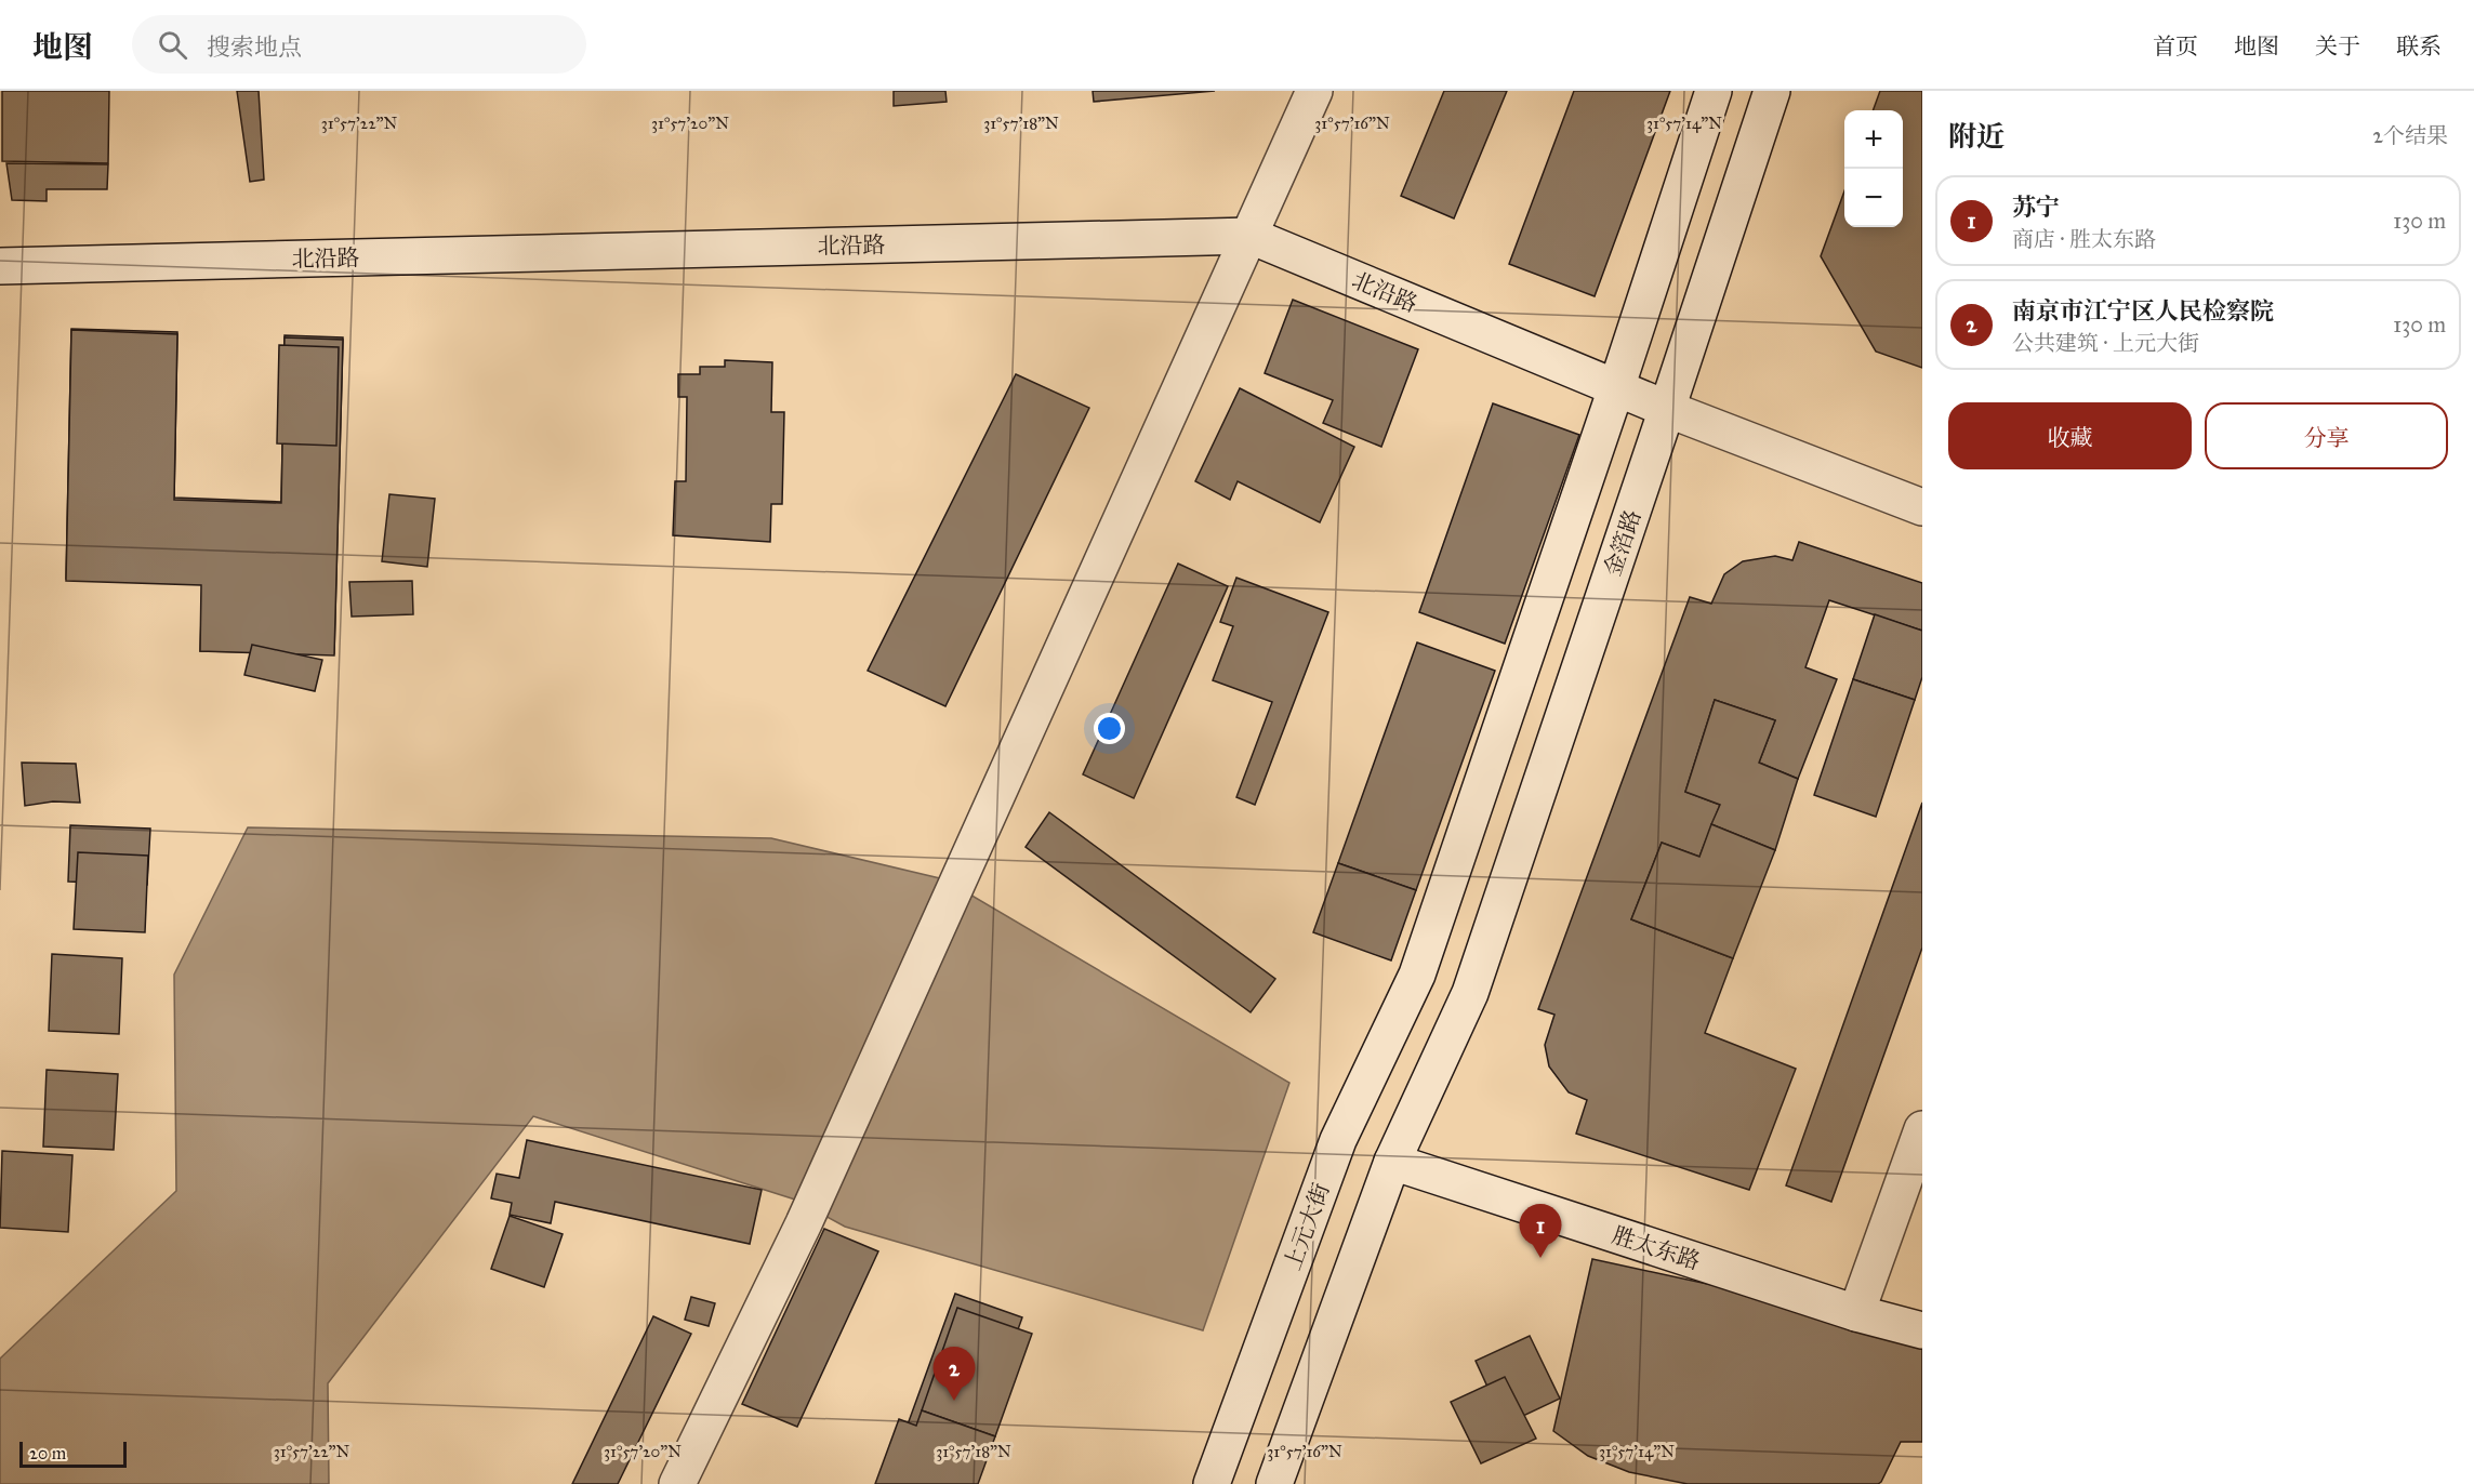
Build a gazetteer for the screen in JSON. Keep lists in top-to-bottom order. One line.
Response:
{"streets":{"main road":["北沿路","金箔路","上元大街","胜太东路"]},"crossings":[["北沿路","金箔路"],["北沿路","上元大街"],["金箔路","胜太东路"]],"scale_bar":"20 m","page":{"header":"地图","search":"搜索地点","nav":["首页","地图","关于","联系"],"heading":["附近","2个结果"],"map_buttons":["+","−"],"list":[{"mark":"1","name":"苏宁","note":"商店 · 胜太东路","value":"130 m"},{"mark":"2","name":"南京市江宁区人民检察院","note":"公共建筑 · 上元大街","value":"130 m"}],"buttons":["收藏","分享"],"pins":["1","2"],"scale":"20 m"},"coordinates":["31°57'22\"N","31°57'20\"N","31°57'18\"N","31°57'16\"N","31°57'14\"N"]}
